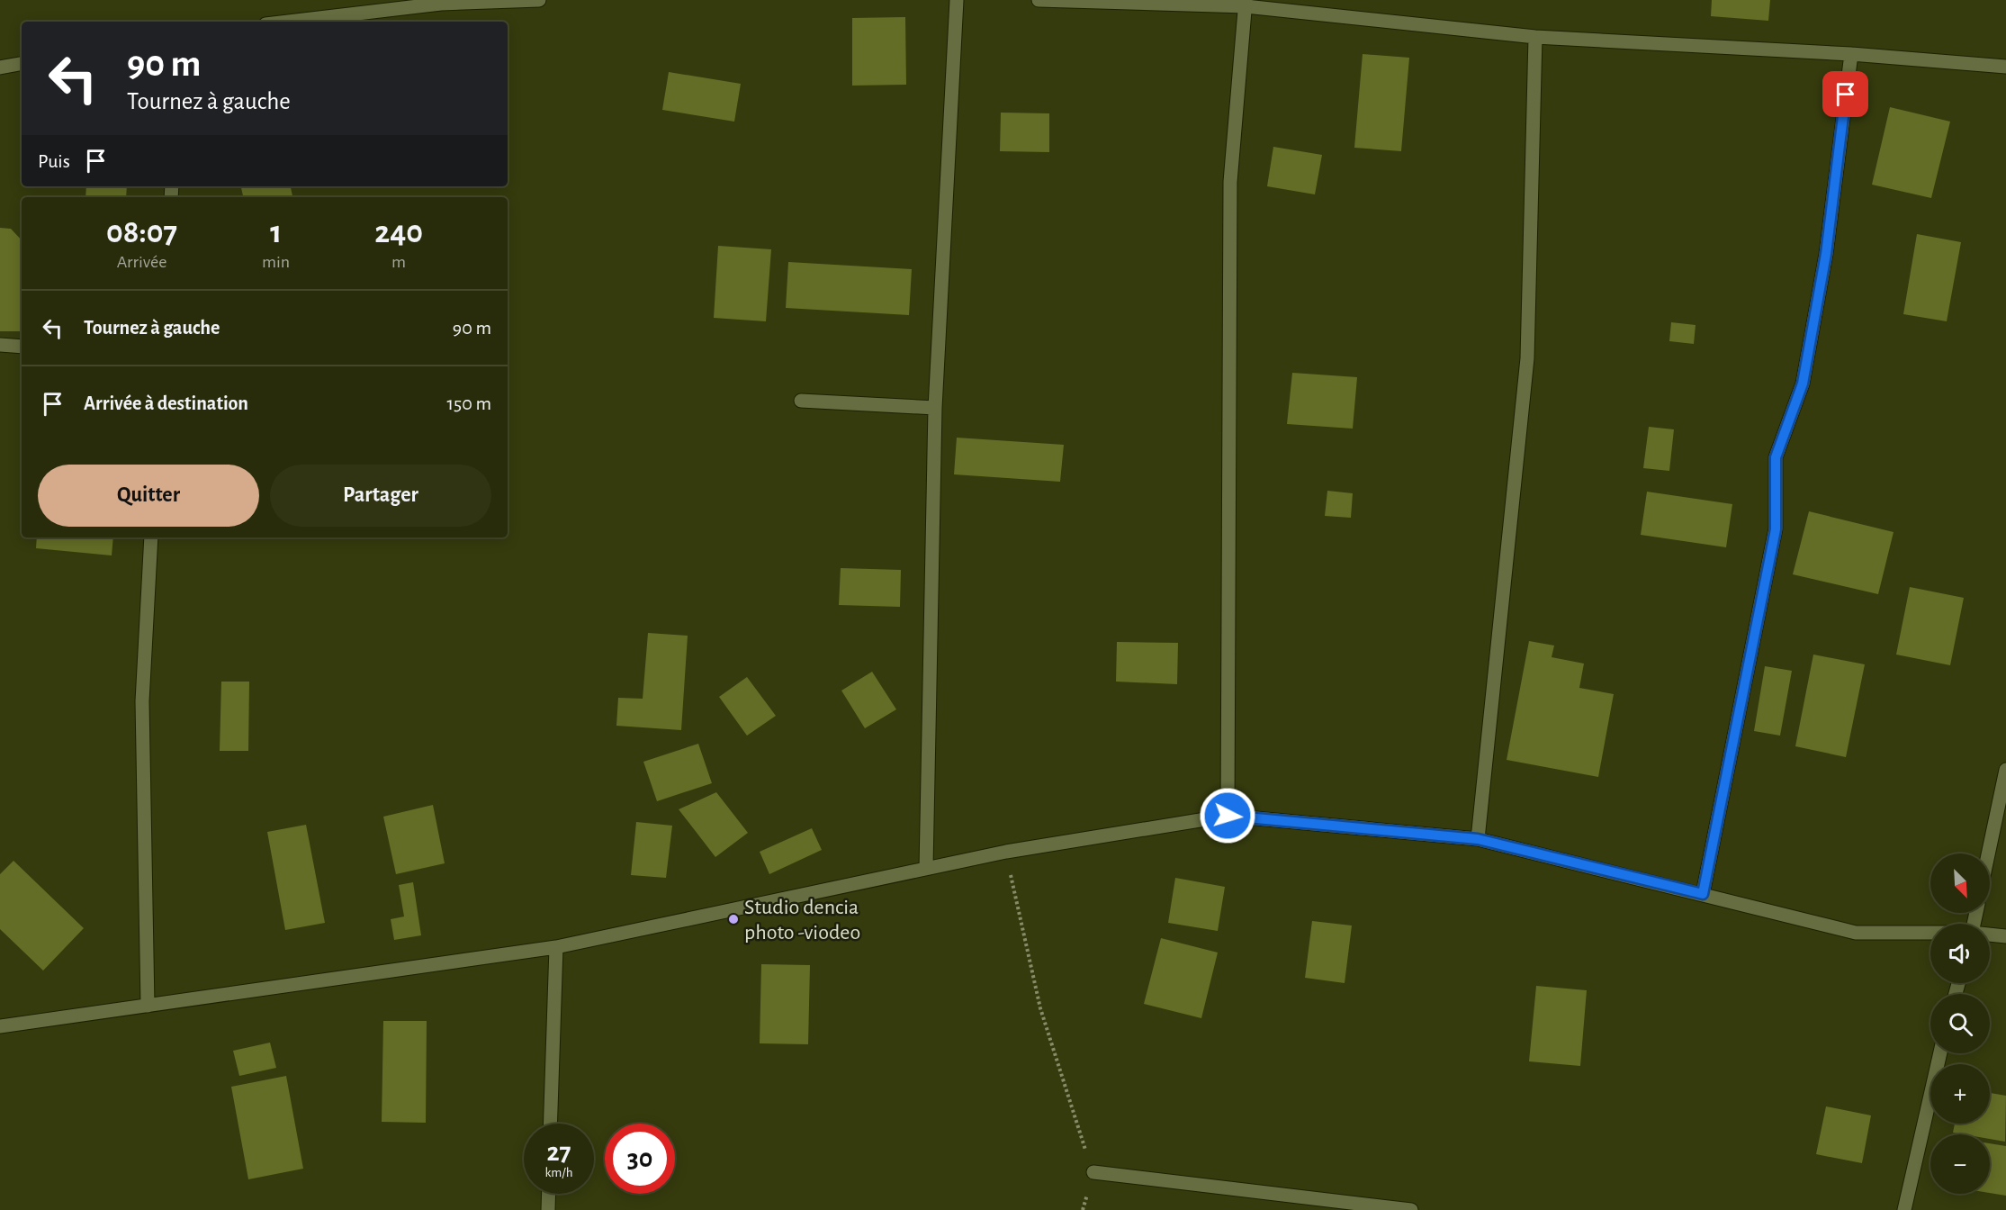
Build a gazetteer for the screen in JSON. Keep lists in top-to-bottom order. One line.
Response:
{"places":["Studio dencia photo -viodeo"],"north":"bottom right","page":{"turn":["90 m","Tournez à gauche"],"then":"Puis","eta":["08:07","Arrivée","1","min","240","m"],"list":[{"name":"Tournez à gauche","value":"90 m"},{"name":"Arrivée à destination","value":"150 m"}],"buttons":["Quitter","Partager"],"map_buttons":["+","−"],"speed":"27 km/h","limit":"30"}}
